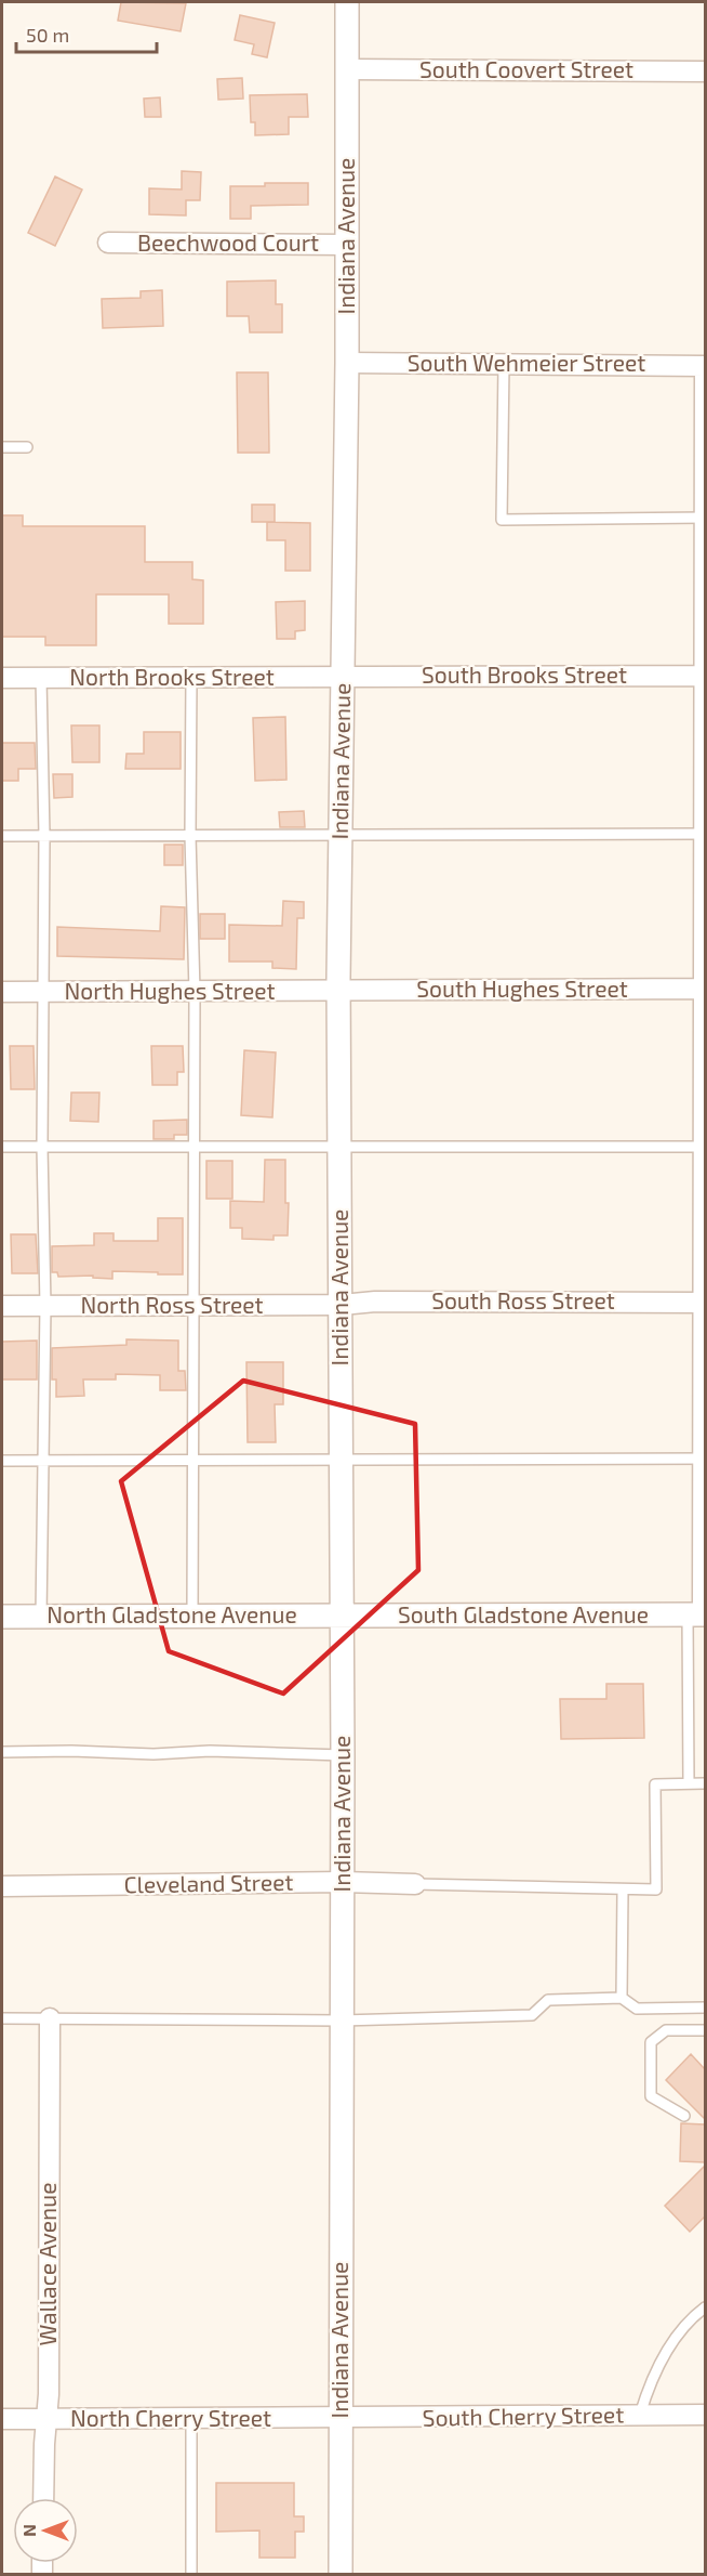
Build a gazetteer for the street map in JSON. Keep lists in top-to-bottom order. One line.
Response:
{"streets":{"street":["South Coovert Street","Indiana Avenue","Beechwood Court","South Wehmeier Street","South Brooks Street","North Brooks Street","South Hughes Street","North Hughes Street","South Ross Street","North Ross Street","North Gladstone Avenue","South Gladstone Avenue","Cleveland Street","Wallace Avenue","South Cherry Street","North Cherry Street"]},"crossings":[["South Coovert Street","Indiana Avenue"],["Indiana Avenue","Beechwood Court"],["Indiana Avenue","South Wehmeier Street"],["Indiana Avenue","South Brooks Street"],["Indiana Avenue","North Brooks Street"],["Indiana Avenue","South Hughes Street"],["Indiana Avenue","North Hughes Street"],["Indiana Avenue","South Ross Street"],["Indiana Avenue","North Ross Street"],["Indiana Avenue","North Gladstone Avenue"],["Indiana Avenue","South Gladstone Avenue"],["Indiana Avenue","Cleveland Street"],["Indiana Avenue","South Cherry Street"],["Indiana Avenue","North Cherry Street"],["South Brooks Street","North Brooks Street"],["South Hughes Street","North Hughes Street"],["South Ross Street","North Ross Street"],["North Gladstone Avenue","South Gladstone Avenue"],["Wallace Avenue","North Cherry Street"],["South Cherry Street","North Cherry Street"]],"scale_bar":"50 m","north":"left"}
